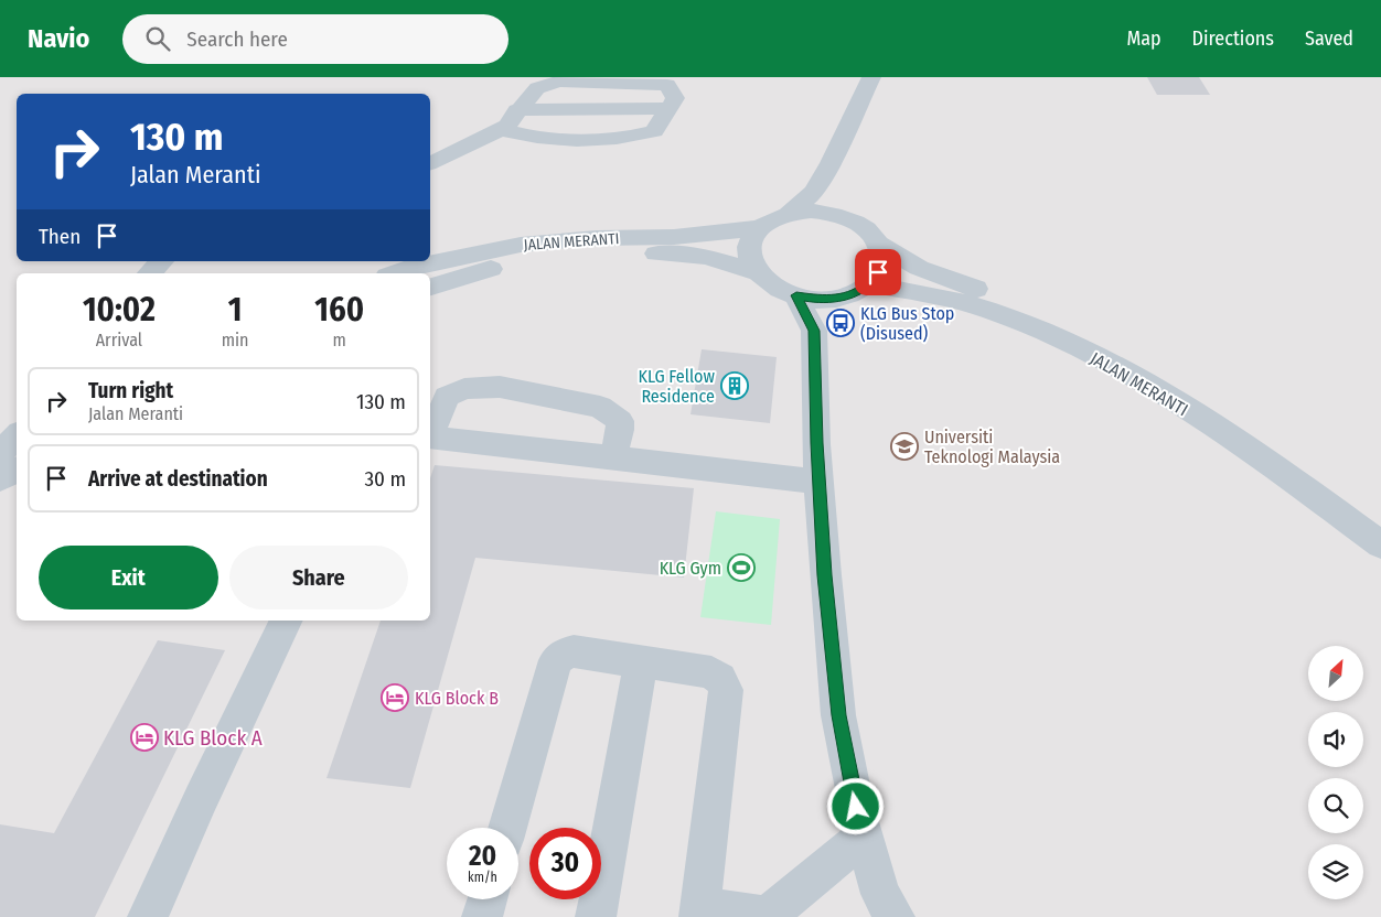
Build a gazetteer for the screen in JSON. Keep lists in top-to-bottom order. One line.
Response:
{"streets":{"street":["JALAN MERANTI"]},"places":{"bus stop":["KLG Bus Stop (Disused)"],"building":["KLG Fellow Residence"],"school or university":["Universiti Teknologi Malaysia"],"sports":["KLG Gym"],"hotel":["KLG Block B","KLG Block A"]},"north":"top right","page":{"header":"Navio","search":"Search here","nav":["Map","Directions","Saved"],"turn":["130 m","Jalan Meranti"],"then":"Then","eta":["10:02","Arrival","1","min","160","m"],"list":[{"name":"Turn right","note":"Jalan Meranti","value":"130 m"},{"name":"Arrive at destination","value":"30 m"}],"buttons":["Exit","Share"],"speed":"20 km/h","limit":"30"}}
